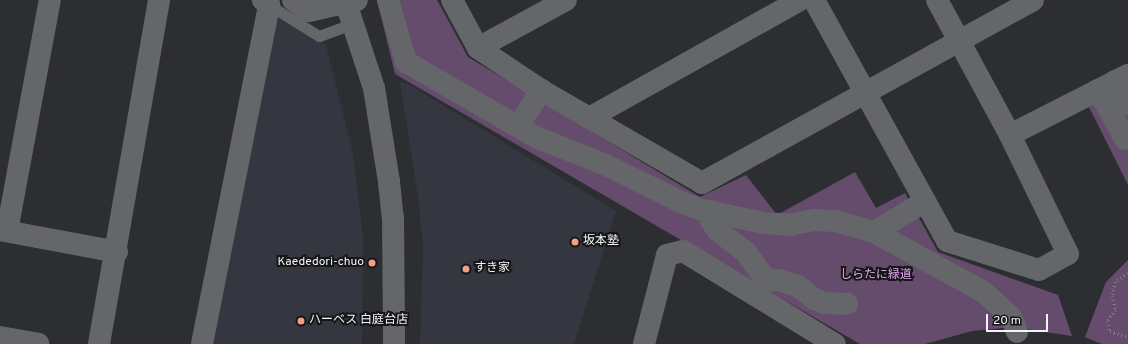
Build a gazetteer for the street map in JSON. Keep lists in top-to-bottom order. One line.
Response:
{"parks":["しらたに緑道"],"places":["坂本塾","Kaededori-chuo","すき家","ハーベス 白庭台店"],"scale_bar":"20 m"}
